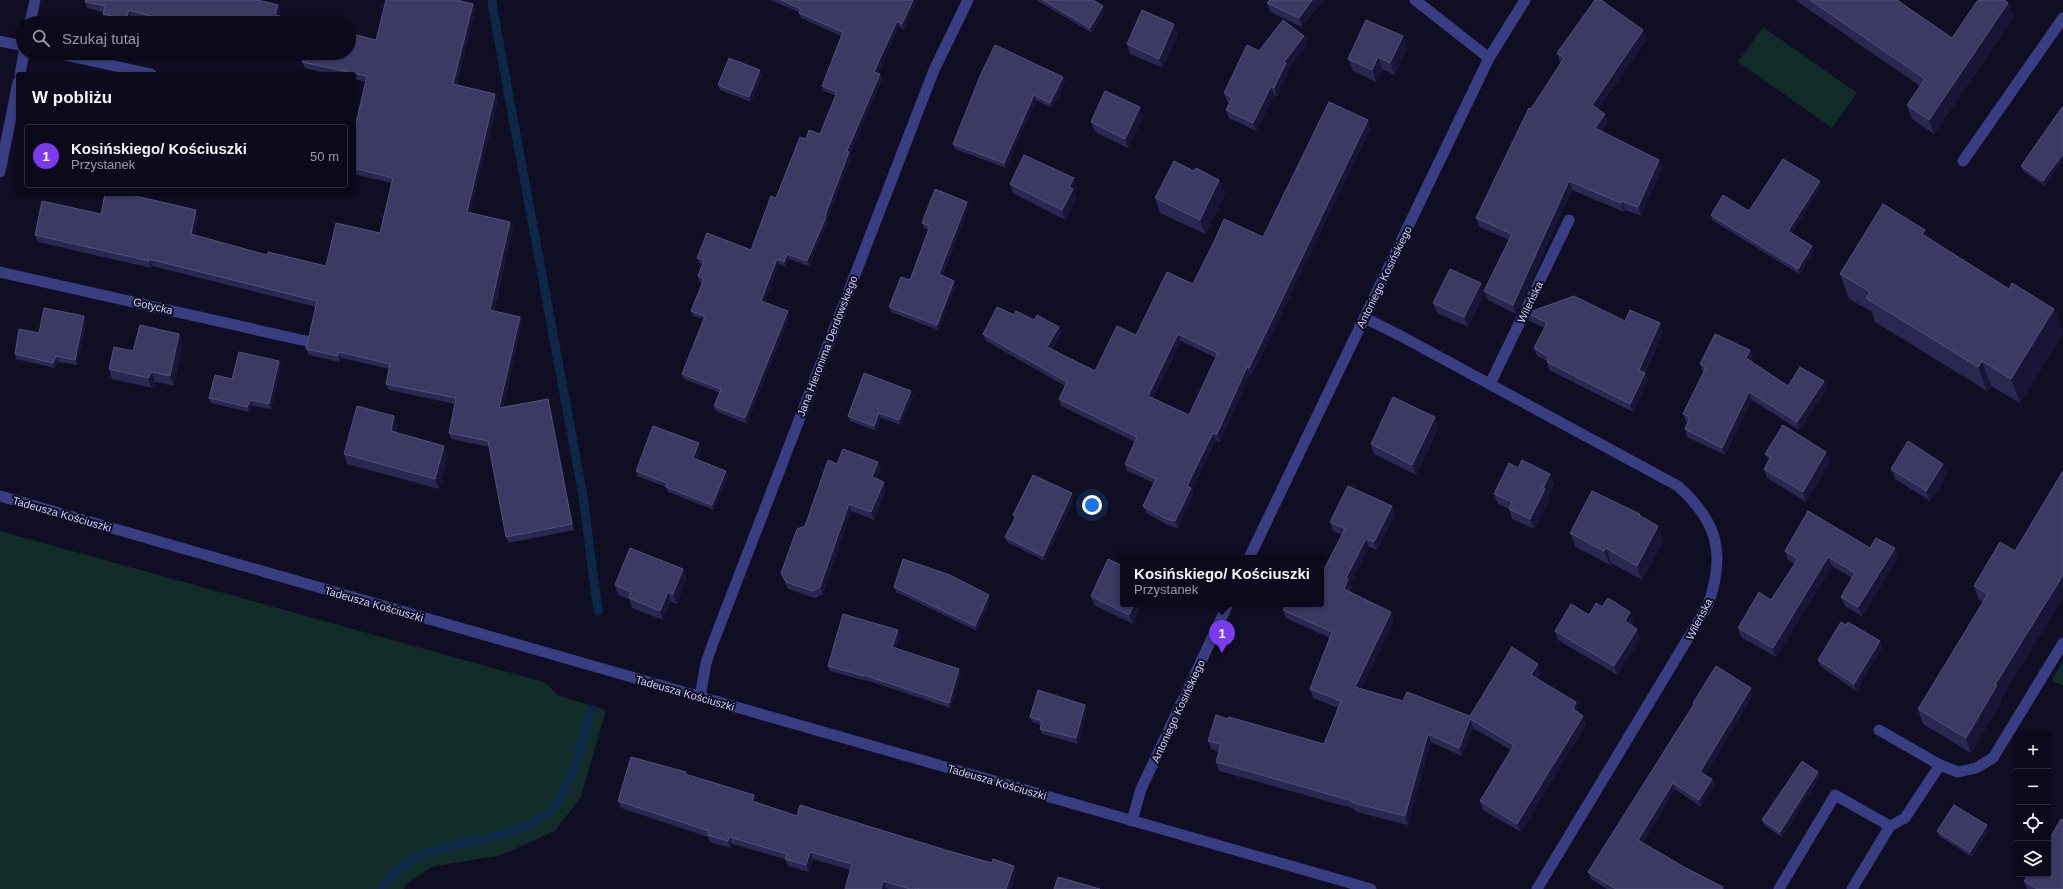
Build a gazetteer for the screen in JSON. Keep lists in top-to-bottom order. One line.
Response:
{"streets":{"street":["Antoniego Kosińskiego","Wileńska","Gotycka","Jana Hieronima Derdowskiego","Tadeusza Kościuszki"]},"crossings":[["Antoniego Kosińskiego","Wileńska"],["Antoniego Kosińskiego","Tadeusza Kościuszki"],["Jana Hieronima Derdowskiego","Tadeusza Kościuszki"]],"page":{"search":"Szukaj tutaj","heading":"W pobliżu","list":[{"mark":"1","name":"Kosińskiego/ Kościuszki","note":"Przystanek","value":"50 m"}],"popup":["Kosińskiego/ Kościuszki","Przystanek"],"pins":"1","map_buttons":["+","−"]}}
